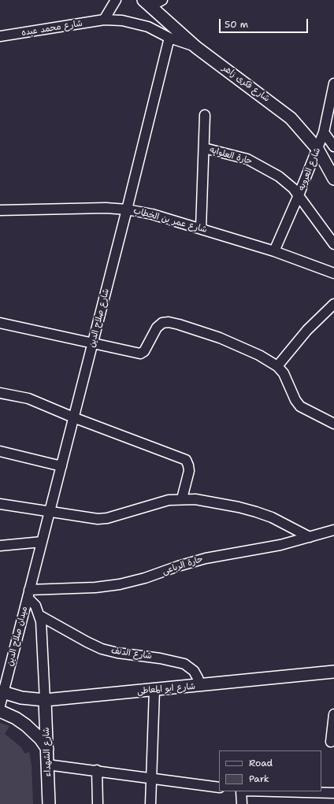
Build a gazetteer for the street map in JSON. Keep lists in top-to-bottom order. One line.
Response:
{"streets":{"street":["شارع محمد عبده","شارع فكرى زاهر","حارة العلوايه","شارع العروبه","شارع عمر بن الخطاب","شارع صلاح الدين","حارة الرباعى","ميدان صلاح الدين","شارع الدنف","شارع ابو المعاطى","شارع الشهداء"]},"crossings":[["شارع محمد عبده","شارع فكرى زاهر"],["شارع محمد عبده","شارع صلاح الدين"],["شارع فكرى زاهر","شارع العروبه"],["حارة العلوايه","شارع العروبه"],["شارع العروبه","شارع عمر بن الخطاب"],["شارع عمر بن الخطاب","شارع صلاح الدين"],["شارع صلاح الدين","حارة الرباعى"],["شارع صلاح الدين","ميدان صلاح الدين"],["حارة الرباعى","ميدان صلاح الدين"],["ميدان صلاح الدين","شارع الدنف"],["ميدان صلاح الدين","شارع ابو المعاطى"],["ميدان صلاح الدين","شارع الشهداء"],["شارع الدنف","شارع ابو المعاطى"],["شارع ابو المعاطى","شارع الشهداء"]],"legend":["Road","Park"],"scale_bar":"50 m"}
